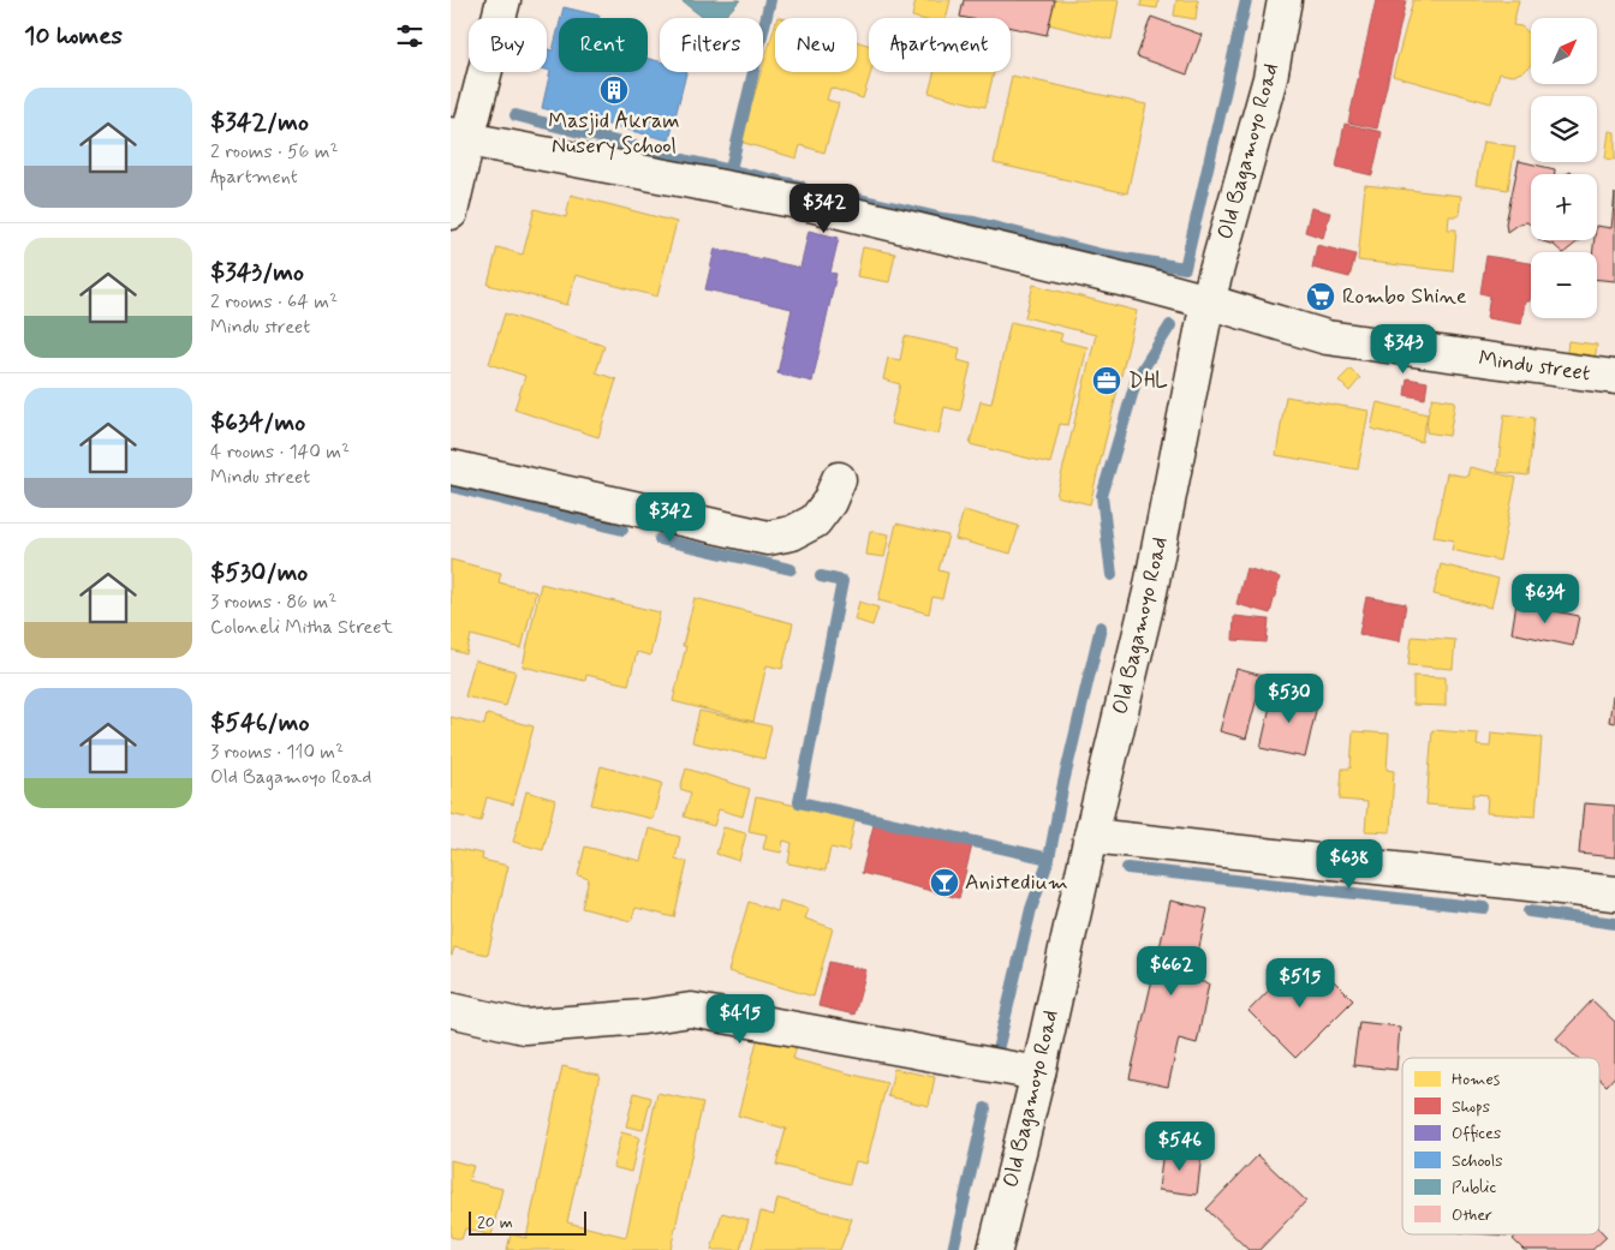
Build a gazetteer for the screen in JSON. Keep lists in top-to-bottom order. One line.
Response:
{"streets":{"street":["Old Bagamoyo Road","Mindu street"]},"crossings":[["Old Bagamoyo Road","Mindu street"]],"places":{"building":["Masjid Akram Nusery School"],"supermarket":["Rombo Shine"],"office":["DHL"],"bar":["Anistedium"]},"legend":["Homes","Shops","Offices","Schools","Public","Other"],"scale_bar":"20 m","north":"top right","page":{"heading":"10 homes","map_buttons":["+","−"],"chip":["Buy","Rent","Filters","New","Apartment"],"list":[{"name":"$342/mo","note":"2 rooms · 56 m² · Apartment"},{"name":"$343/mo","note":"2 rooms · 64 m² · Mindu street"},{"name":"$634/mo","note":"4 rooms · 140 m² · Mindu street"},{"name":"$530/mo","note":"3 rooms · 86 m² · Coloneli Mitha Street"},{"name":"$546/mo","note":"3 rooms · 110 m² · Old Bagamoyo Road"}],"price":["$342","$343","$342","$634","$530","$638","$662","$515","$415","$546"],"scale":"20 m"}}
